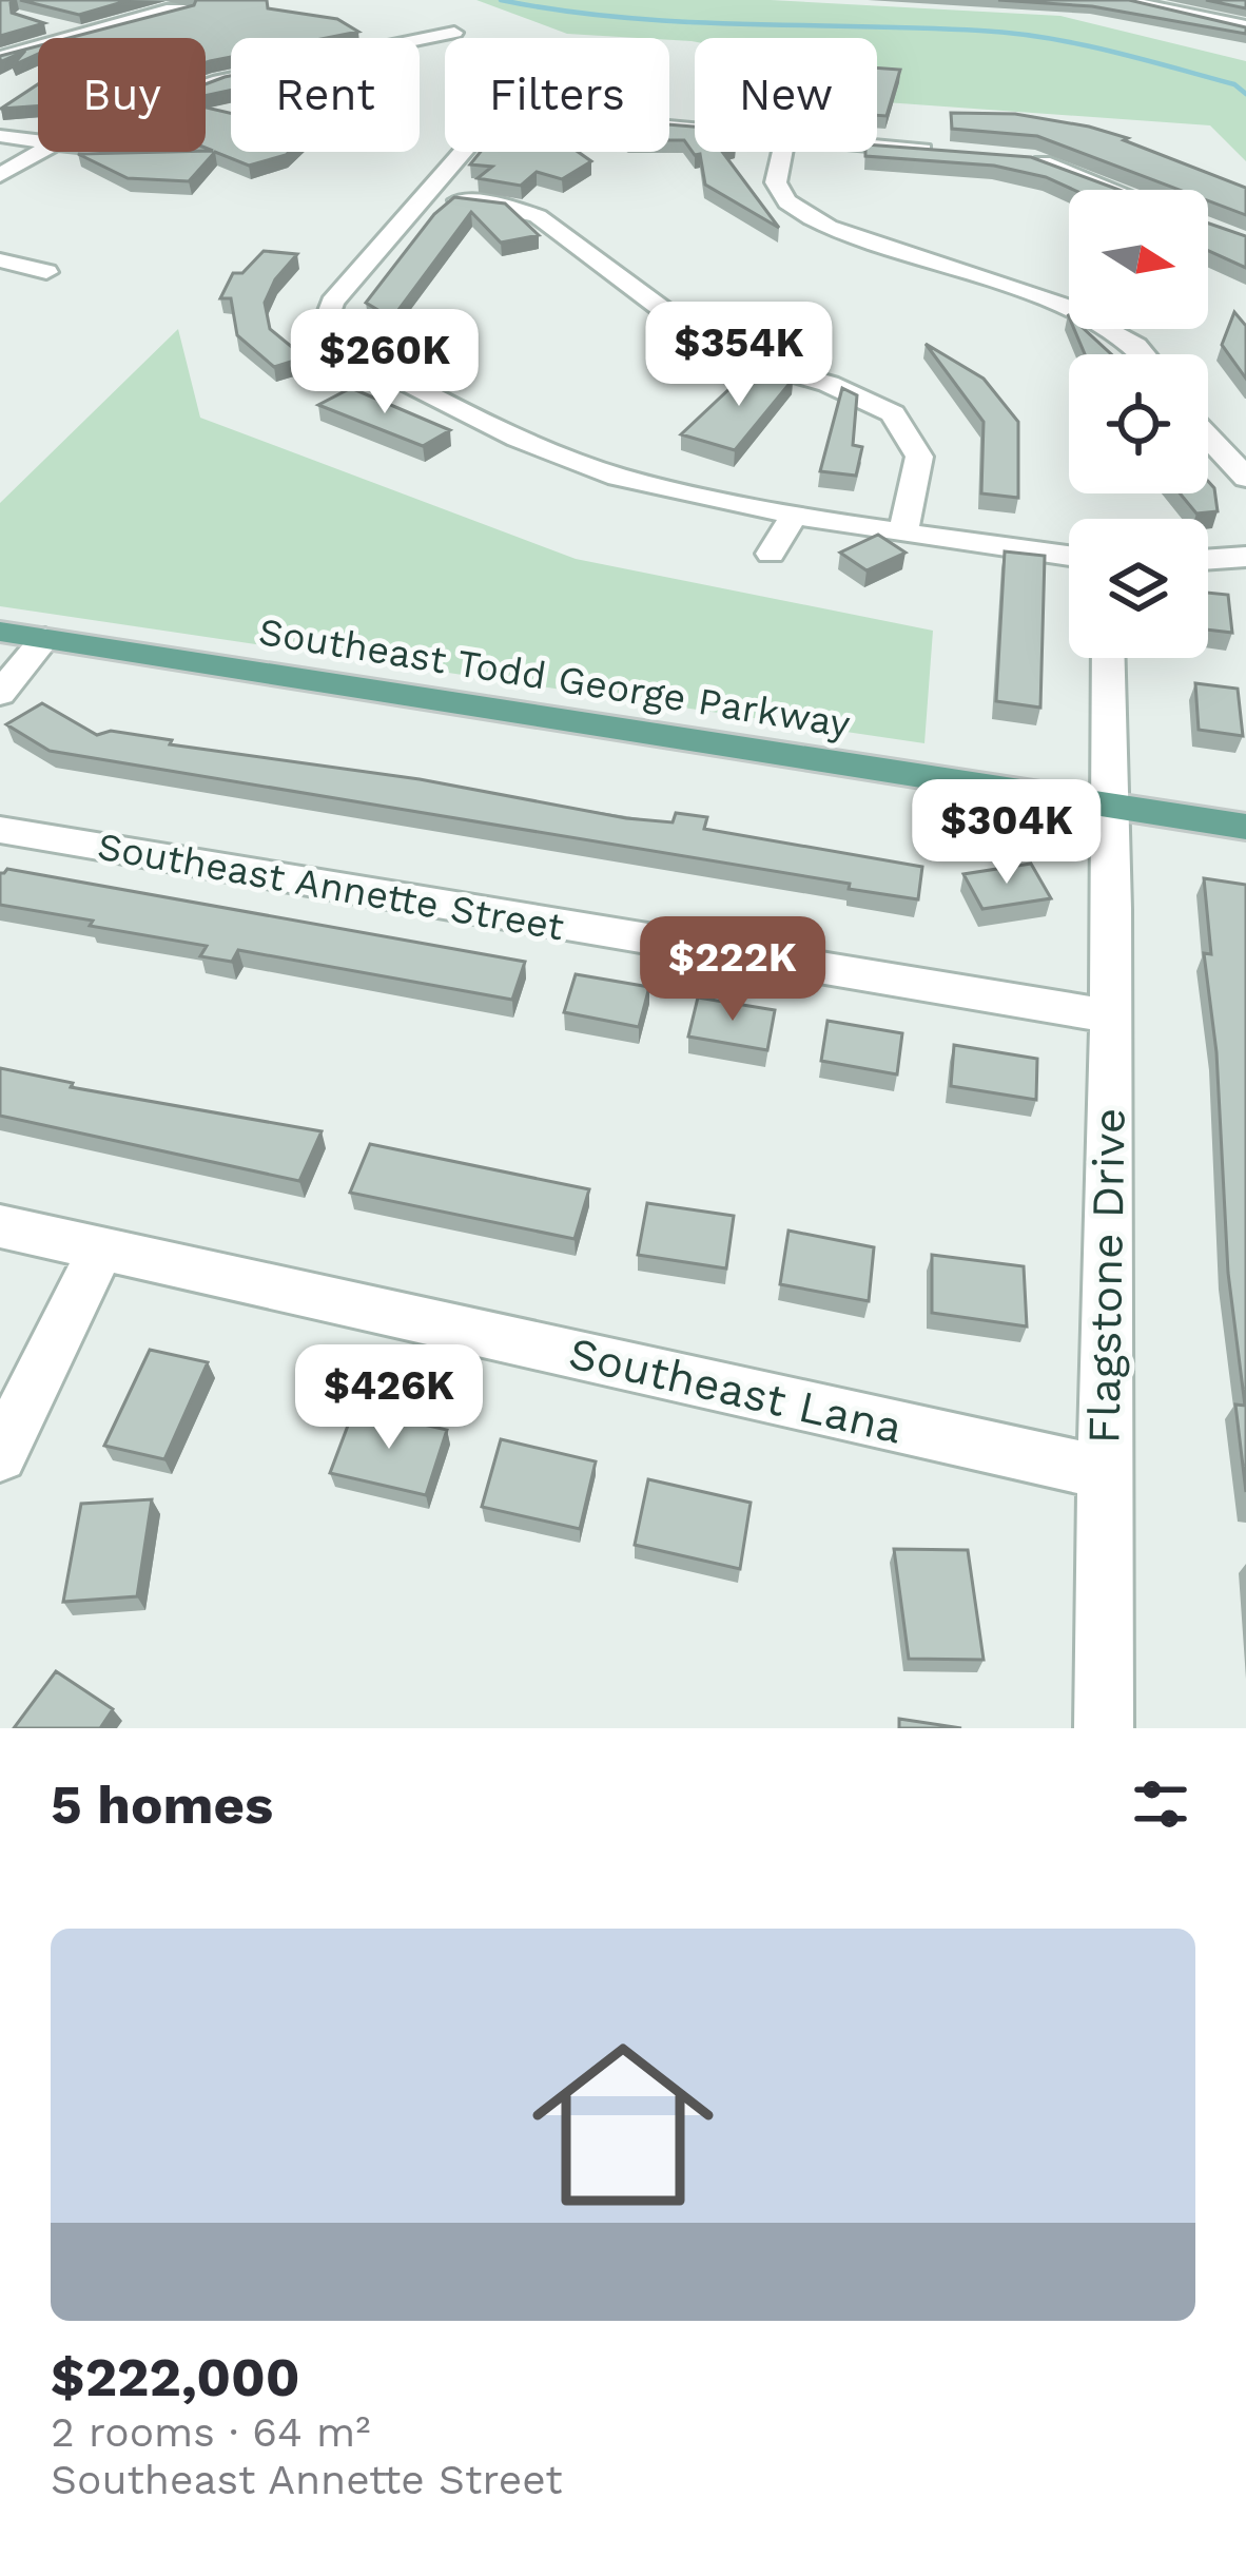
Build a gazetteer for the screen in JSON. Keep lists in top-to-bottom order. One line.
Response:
{"streets":{"main road":["Southeast Todd George Parkway"],"street":["Southeast Annette Street","Flagstone Drive","Southeast Lana"]},"crossings":[["Southeast Todd George Parkway","Flagstone Drive"],["Southeast Annette Street","Flagstone Drive"],["Flagstone Drive","Southeast Lana"]],"north":"right","page":{"chip":["Buy","Rent","Filters","New"],"price":["$354K","$260K","$304K","$222K","$426K"],"heading":"5 homes","list":[{"name":"$222,000","note":"2 rooms · 64 m² · Southeast Annette Street"}]}}
